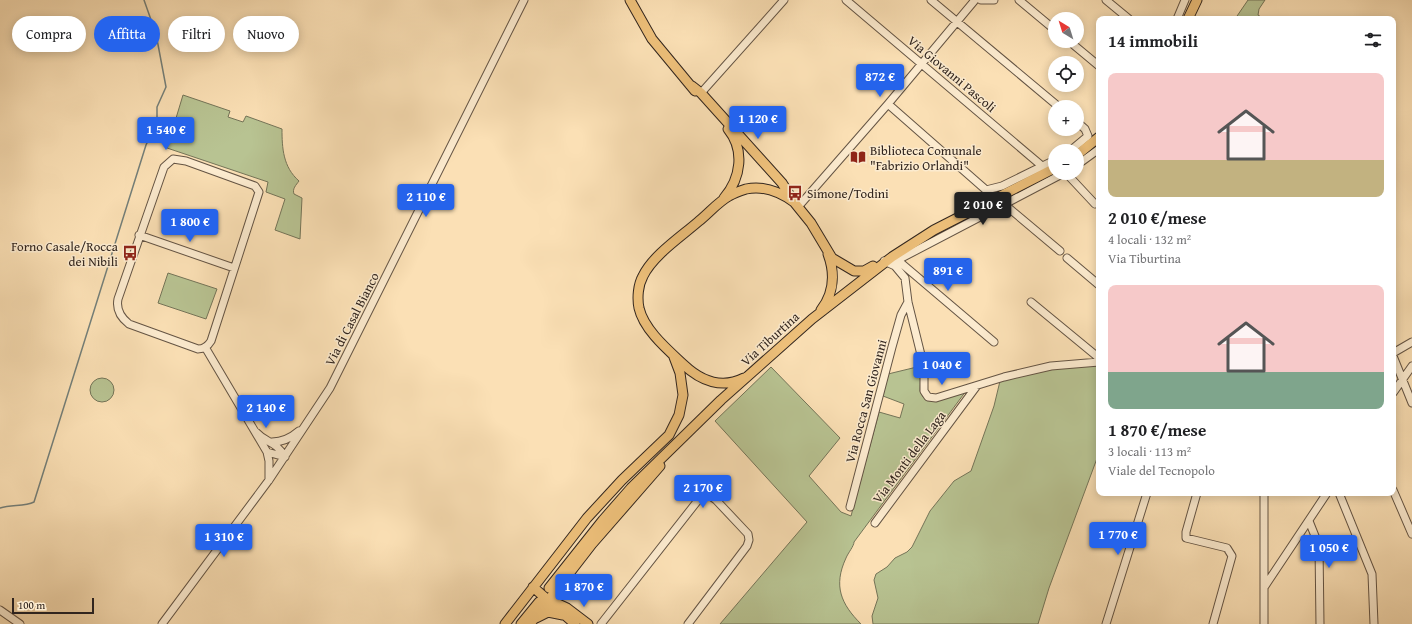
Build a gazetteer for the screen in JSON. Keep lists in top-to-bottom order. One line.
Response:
{"streets":{"main road":["Via Tiburtina"],"street":["Via Giovanni Pascoli","Via di Casal Bianco","Via Rocca San Giovanni","Via Monti della Laga"]},"places":{"library":["Biblioteca Comunale \"Fabrizio Orlandi\""],"bus stop":["Simone/Todini","Forno Casale/Rocca dei Nibili"]},"scale_bar":"100 m","north":"top left","page":{"map_buttons":["+","−"],"chip":["Compra","Affitta","Filtri","Nuovo"],"heading":"14 immobili","price":["872 €","1 120 €","1 540 €","2 110 €","2 010 €","1 800 €","891 €","1 040 €","2 140 €","2 170 €","1 770 €","1 310 €","1 050 €","1 870 €"],"list":[{"name":"2 010 €/mese","note":"4 locali · 132 m² · Via Tiburtina"},{"name":"1 870 €/mese","note":"3 locali · 113 m² · Viale del Tecnopolo"}],"scale":"100 m"}}
